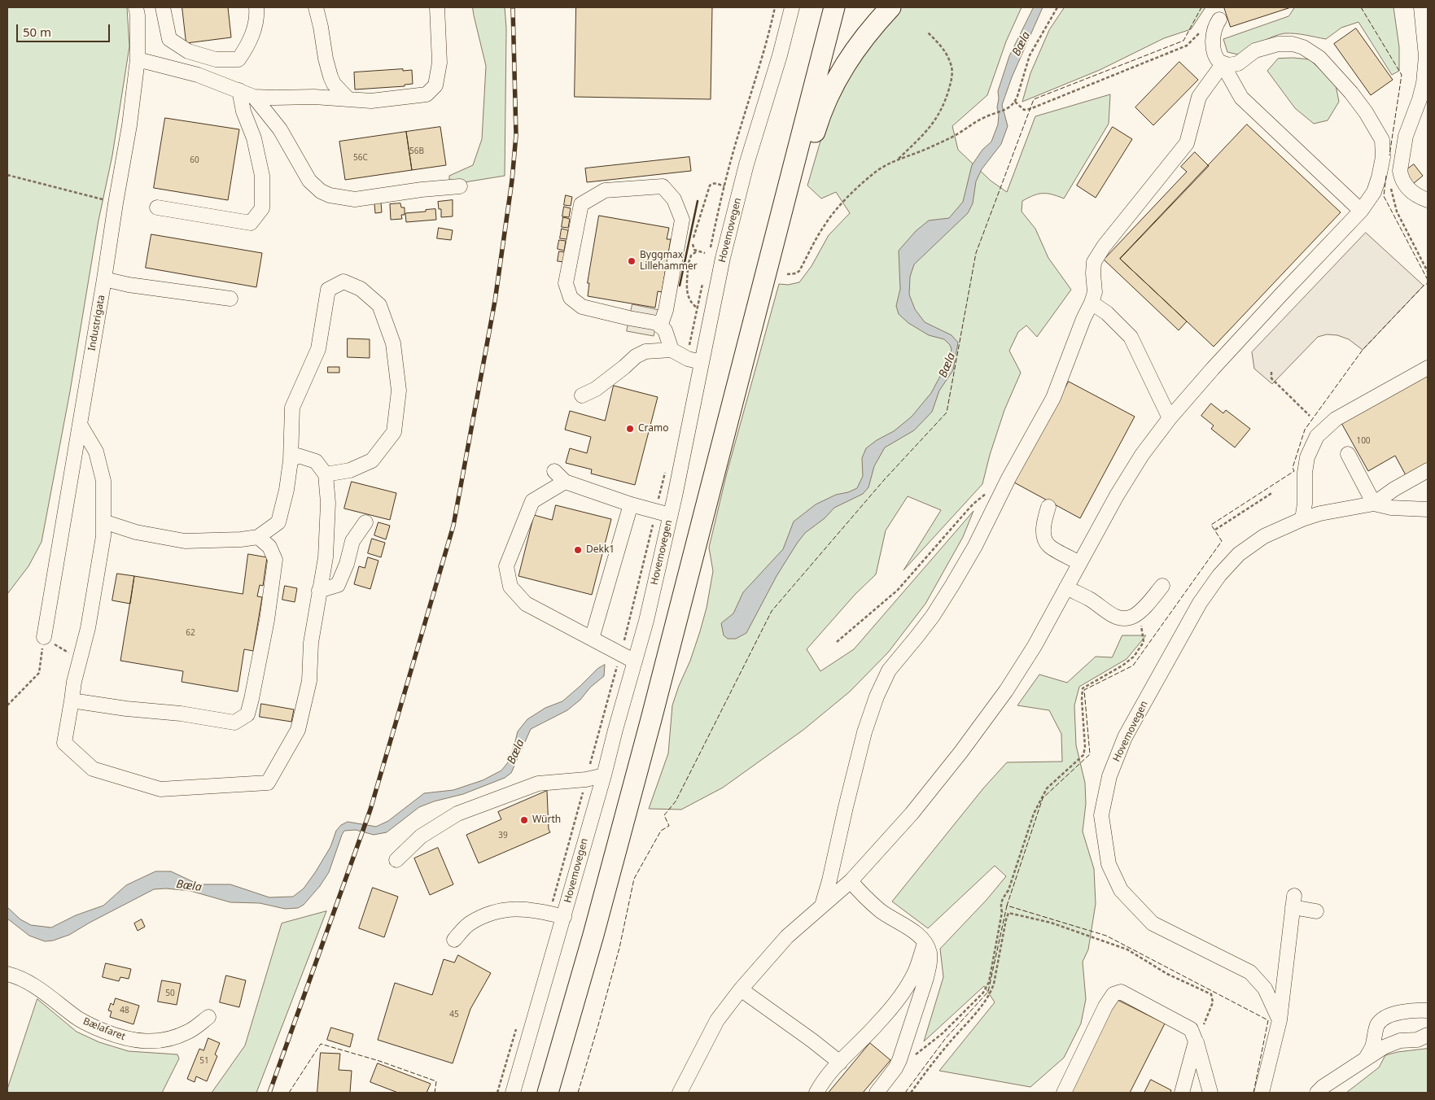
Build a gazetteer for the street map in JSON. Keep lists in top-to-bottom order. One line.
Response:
{"streets":{"street":["Hovemovegen","Industrigata","Bælafaret"]},"water":["Bæla"],"places":["Byggmax Lillehammer","Cramo","Dekk1","Würth"],"house_numbers":["56B","56C","60","100","62","39","50","48","45","51"],"scale_bar":"50 m"}
